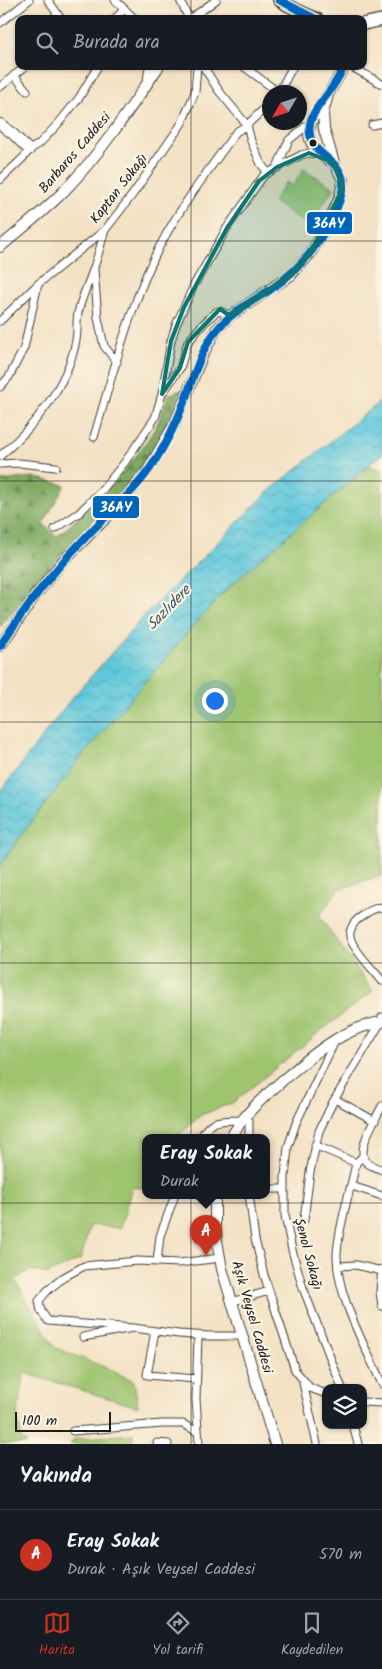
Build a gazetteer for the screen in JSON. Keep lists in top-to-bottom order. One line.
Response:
{"streets":{"main road":["Barbaros Caddesi","Aşık Veysel Caddesi"],"street":["Kaptan Sokağı","Şenol Sokağı"]},"water":["Sazlıdere"],"lines":["transit line 36AY"],"scale_bar":"100 m","north":"bottom left","page":{"search":"Burada ara","popup":["Eray Sokak","Durak"],"pins":"A","scale":"100 m","heading":"Yakında","list":[{"mark":"A","name":"Eray Sokak","note":"Durak · Aşık Veysel Caddesi","value":"570 m"}],"nav":["Harita","Yol tarifi","Kaydedilen"]}}
